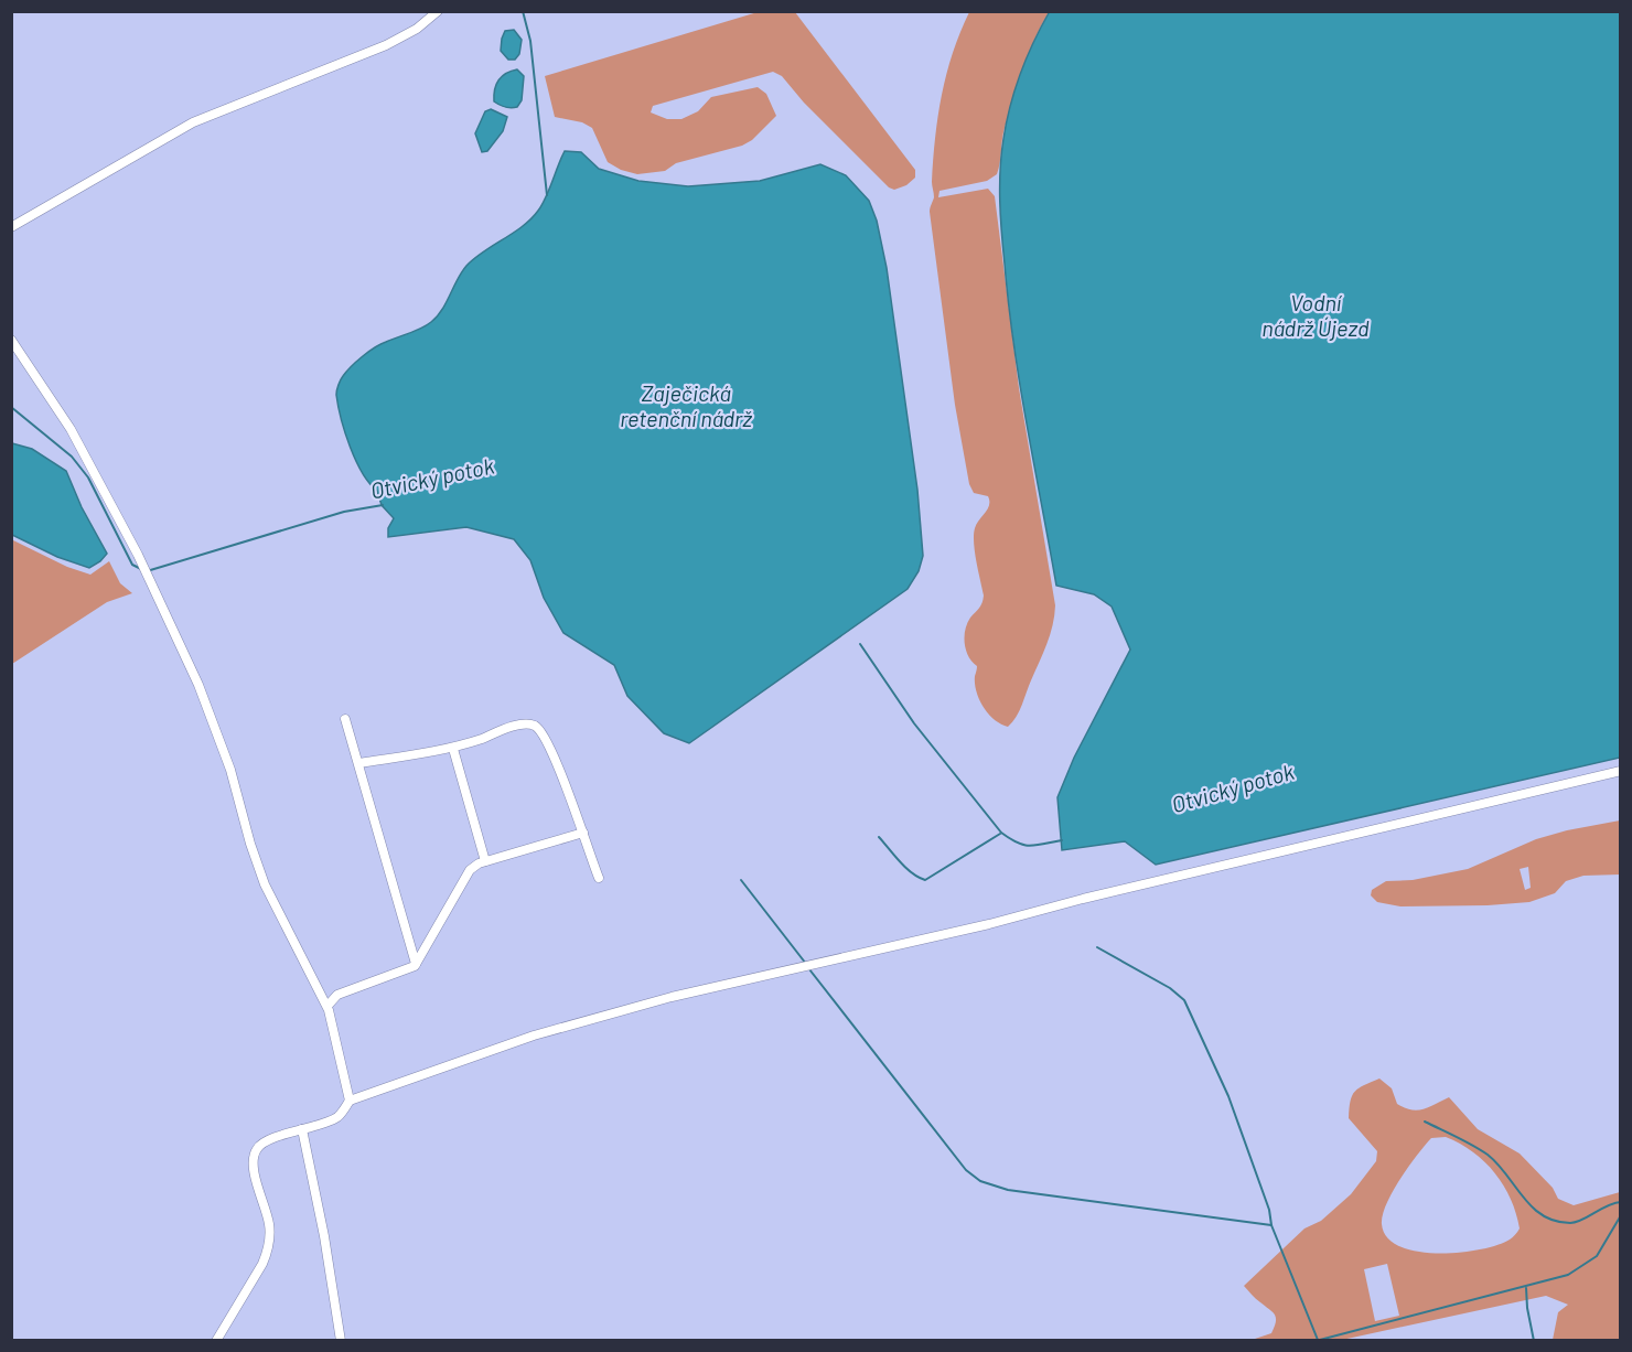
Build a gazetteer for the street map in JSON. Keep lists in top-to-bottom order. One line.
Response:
{"water":["Vodní nádrž Újezd","Zaječická retenční nádrž","Otvický potok"]}
